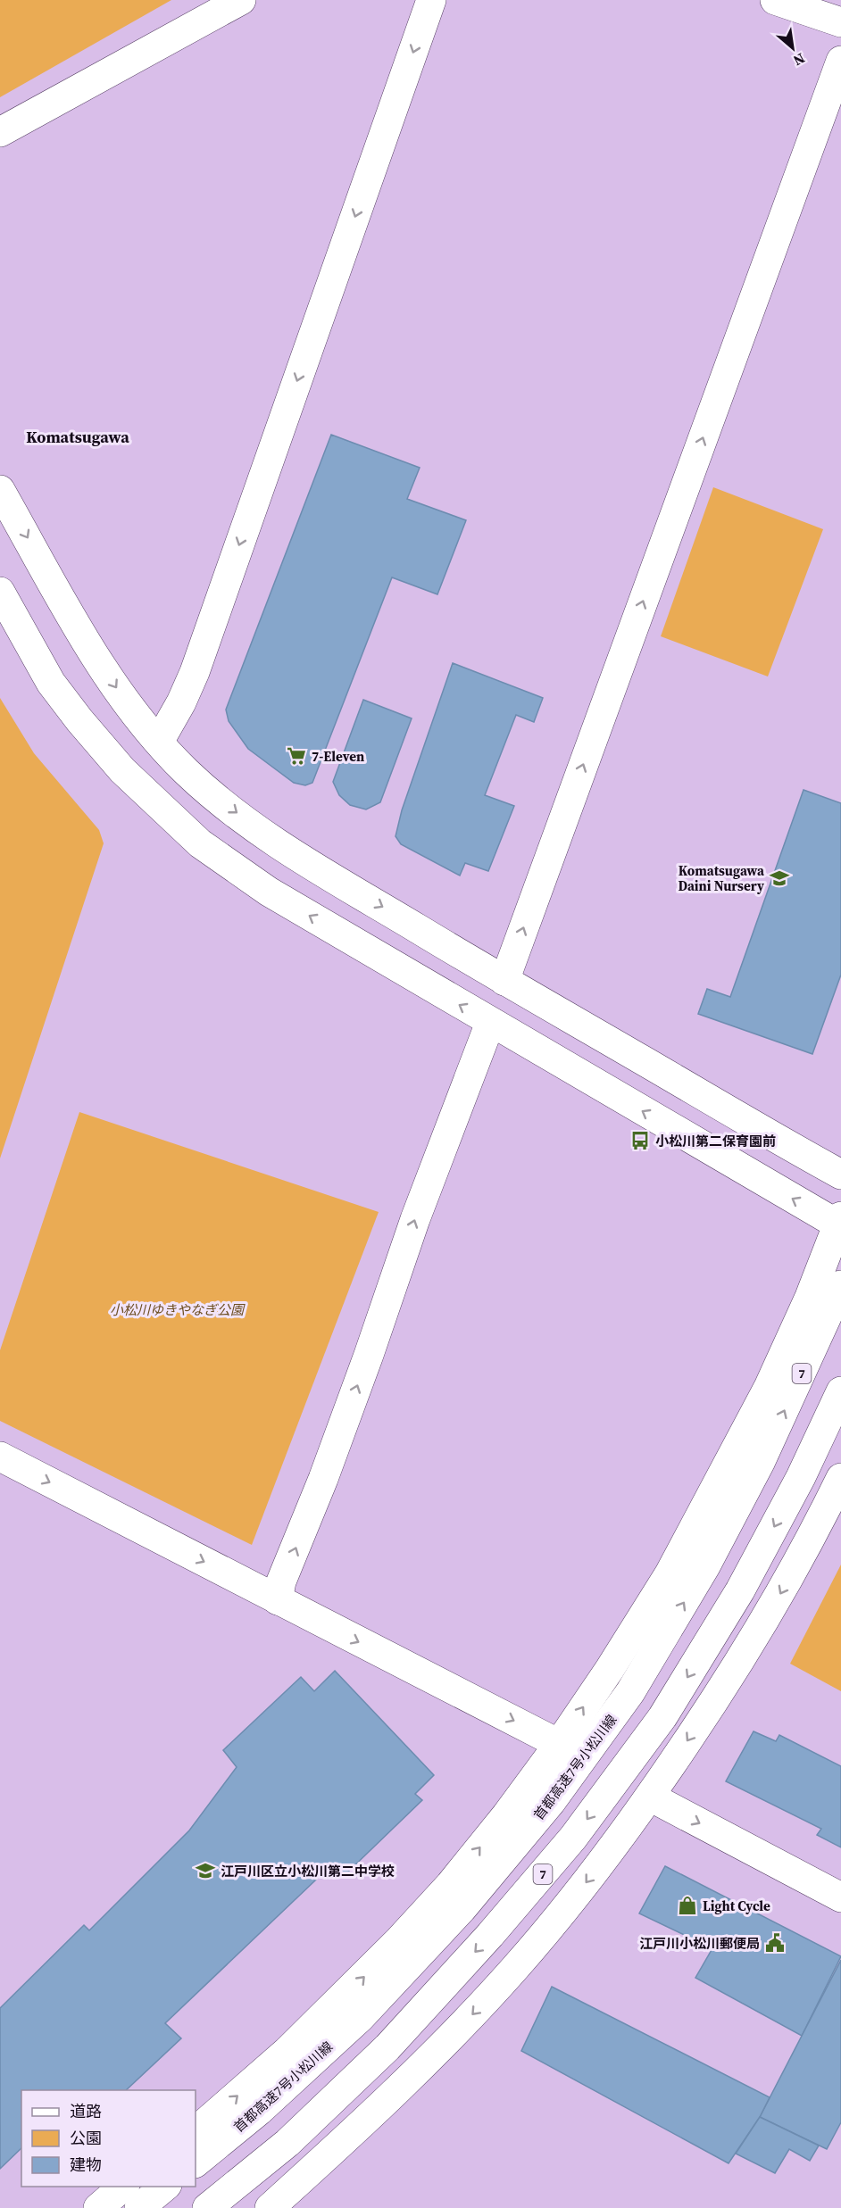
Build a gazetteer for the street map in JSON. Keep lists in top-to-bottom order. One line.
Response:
{"streets":{"main road":["7","首都高速7号小松川線"]},"districts":["Komatsugawa"],"parks":["小松川ゆきやなぎ公園"],"places":{"supermarket":["7-Eleven"],"school or university":["Komatsugawa Daini Nursery","江戸川区立小松川第二中学校"],"bus stop":["小松川第二保育園前"],"shop":["Light Cycle"],"public building":["江戸川小松川郵便局"]},"legend":["道路","公園","建物"],"north":"bottom right"}
